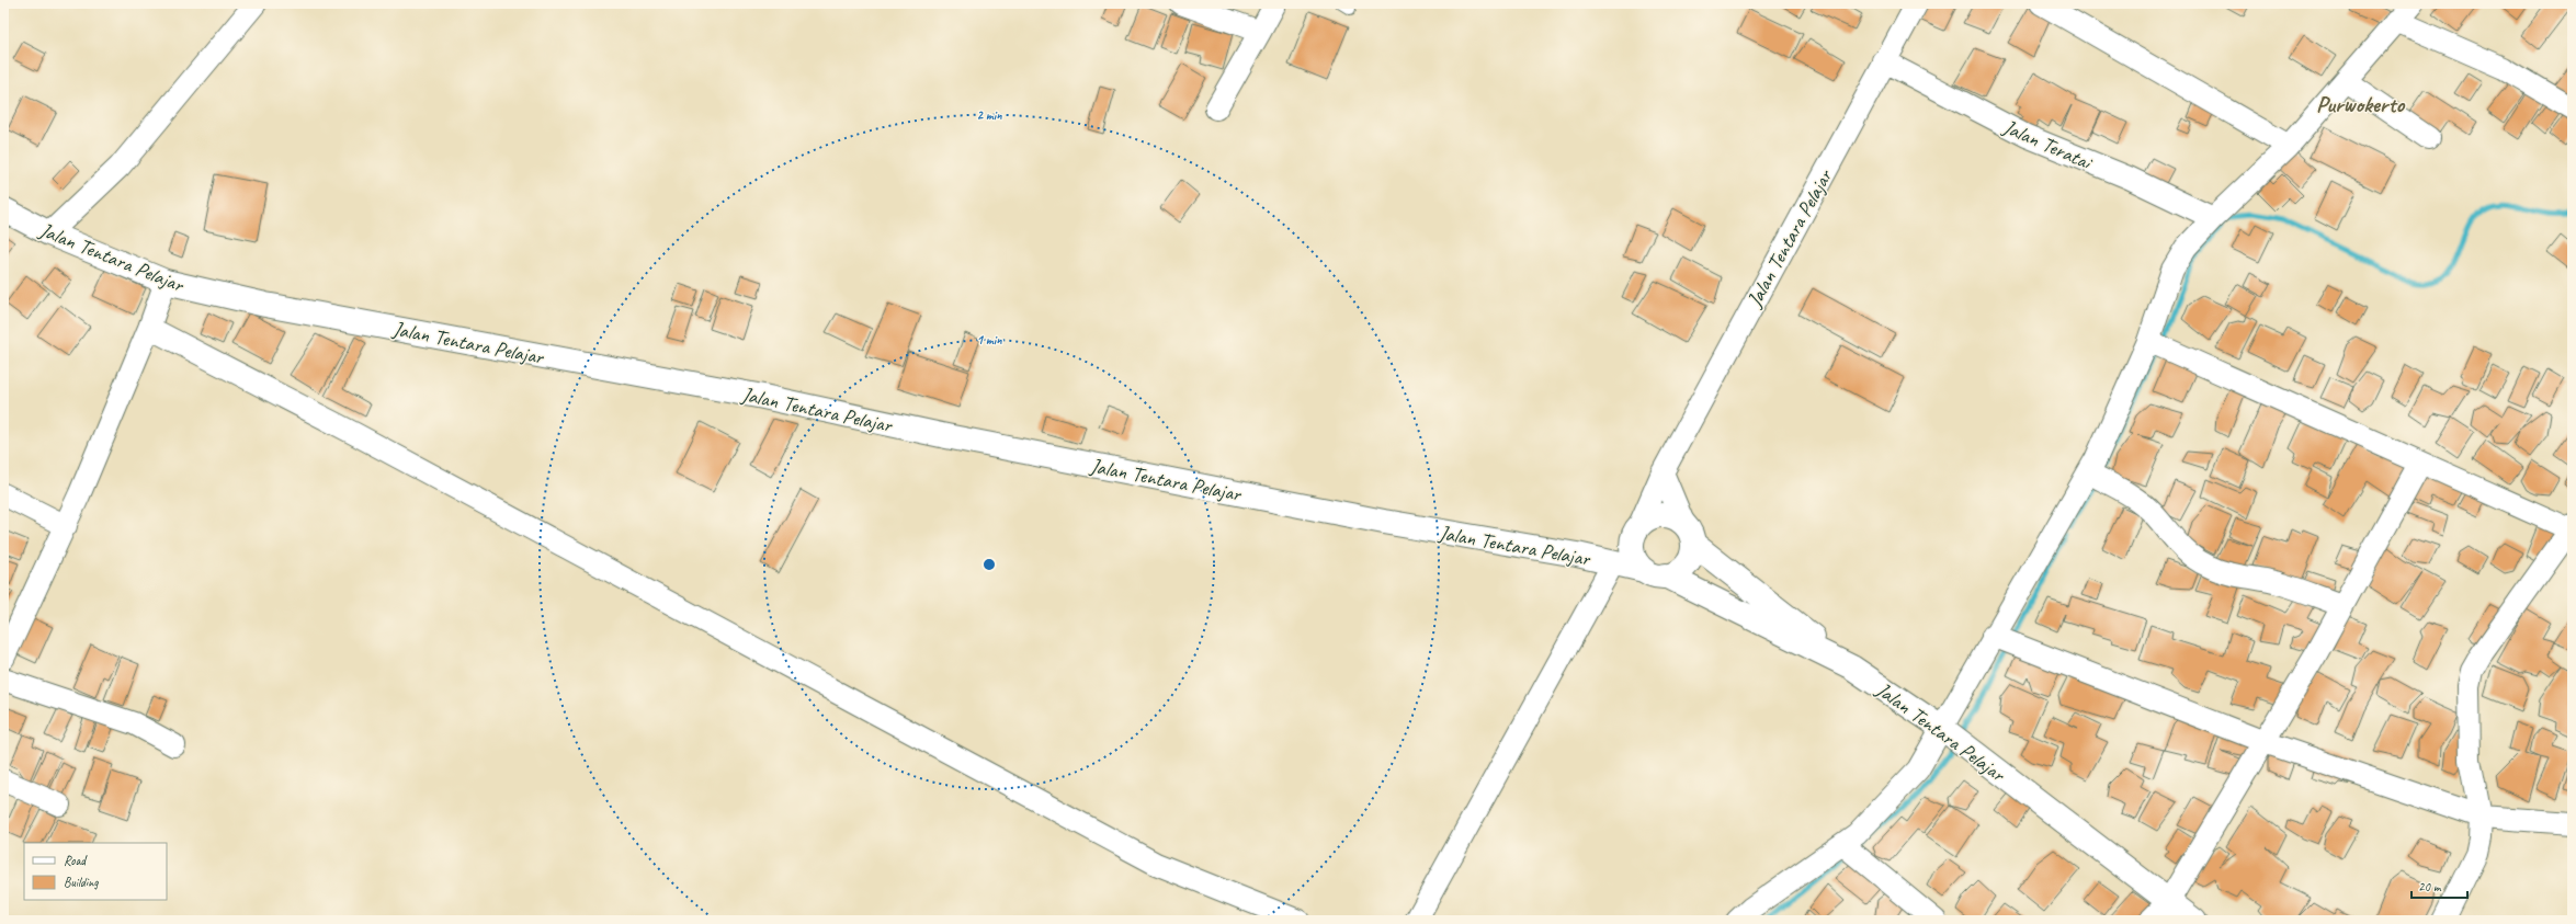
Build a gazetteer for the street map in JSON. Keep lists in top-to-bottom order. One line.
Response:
{"streets":{"highway":["Jalan Tentara Pelajar"],"street":["Jalan Teratai"]},"crossings":[["Jalan Teratai","Jalan Tentara Pelajar"]],"districts":["Purwokerto"],"legend":["Road","Building"],"scale_bar":"20 m","rings":["2 min","1 min"]}
